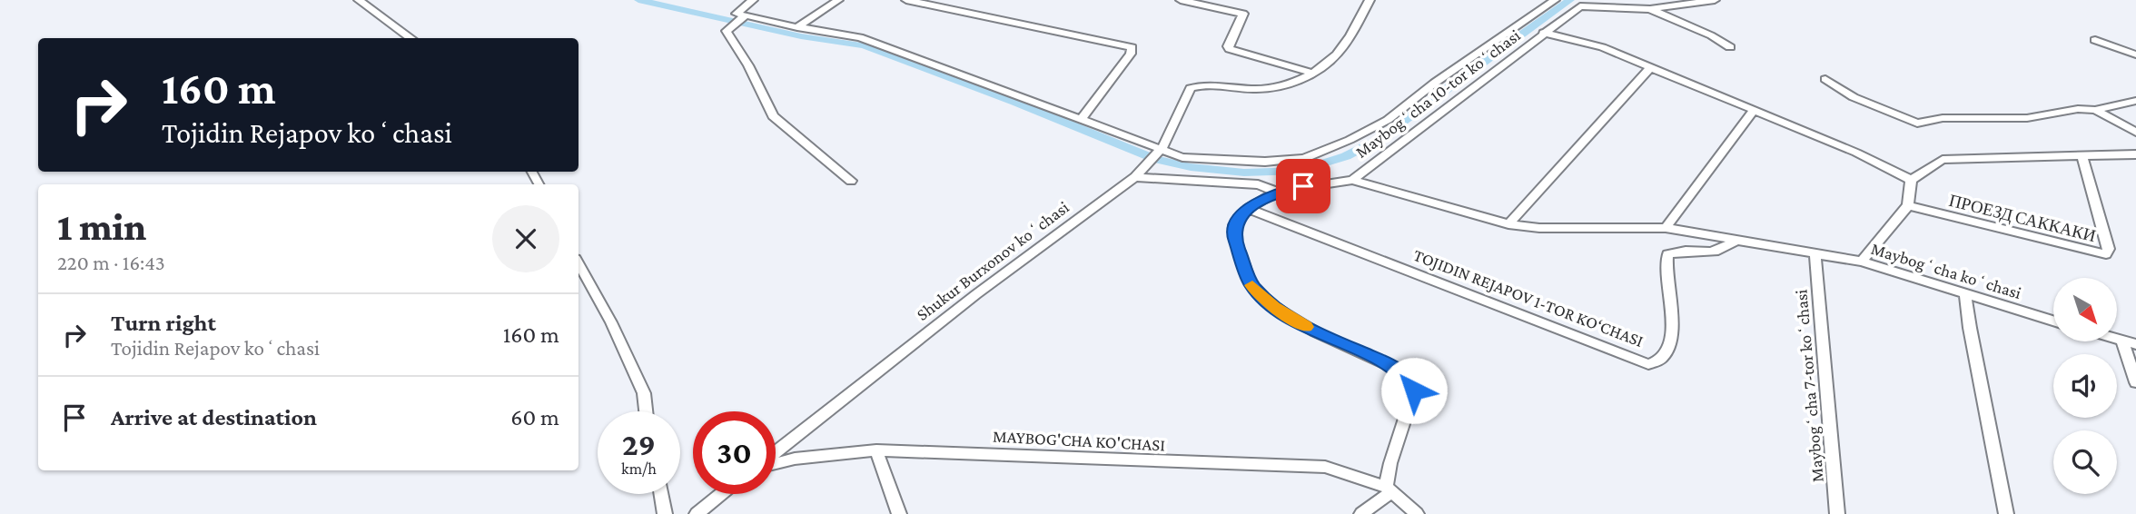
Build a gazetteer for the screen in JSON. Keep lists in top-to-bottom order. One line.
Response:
{"streets":{"street":["Maybogʻcha 10-tor koʻchasi","ПРОЕЗД САККАКИ","Shukur Burxonov koʻchasi","Maybogʻcha koʻchasi","TOJIDIN REJAPOV 1-TOR KO‘CHASI","Maybogʻcha 7-tor koʻchasi","MAYBOG'CHA KO'CHASI"]},"crossings":[["Maybogʻcha 10-tor koʻchasi","Maybogʻcha koʻchasi"],["Maybogʻcha koʻchasi","TOJIDIN REJAPOV 1-TOR KO‘CHASI"],["Maybogʻcha koʻchasi","Maybogʻcha 7-tor koʻchasi"]],"north":"bottom right","page":{"turn":["160 m","Tojidin Rejapov koʻchasi"],"heading":["1 min","220 m · 16:43"],"list":[{"name":"Turn right","note":"Tojidin Rejapov koʻchasi","value":"160 m"},{"name":"Arrive at destination","value":"60 m"}],"speed":"29 km/h","limit":"30"}}
